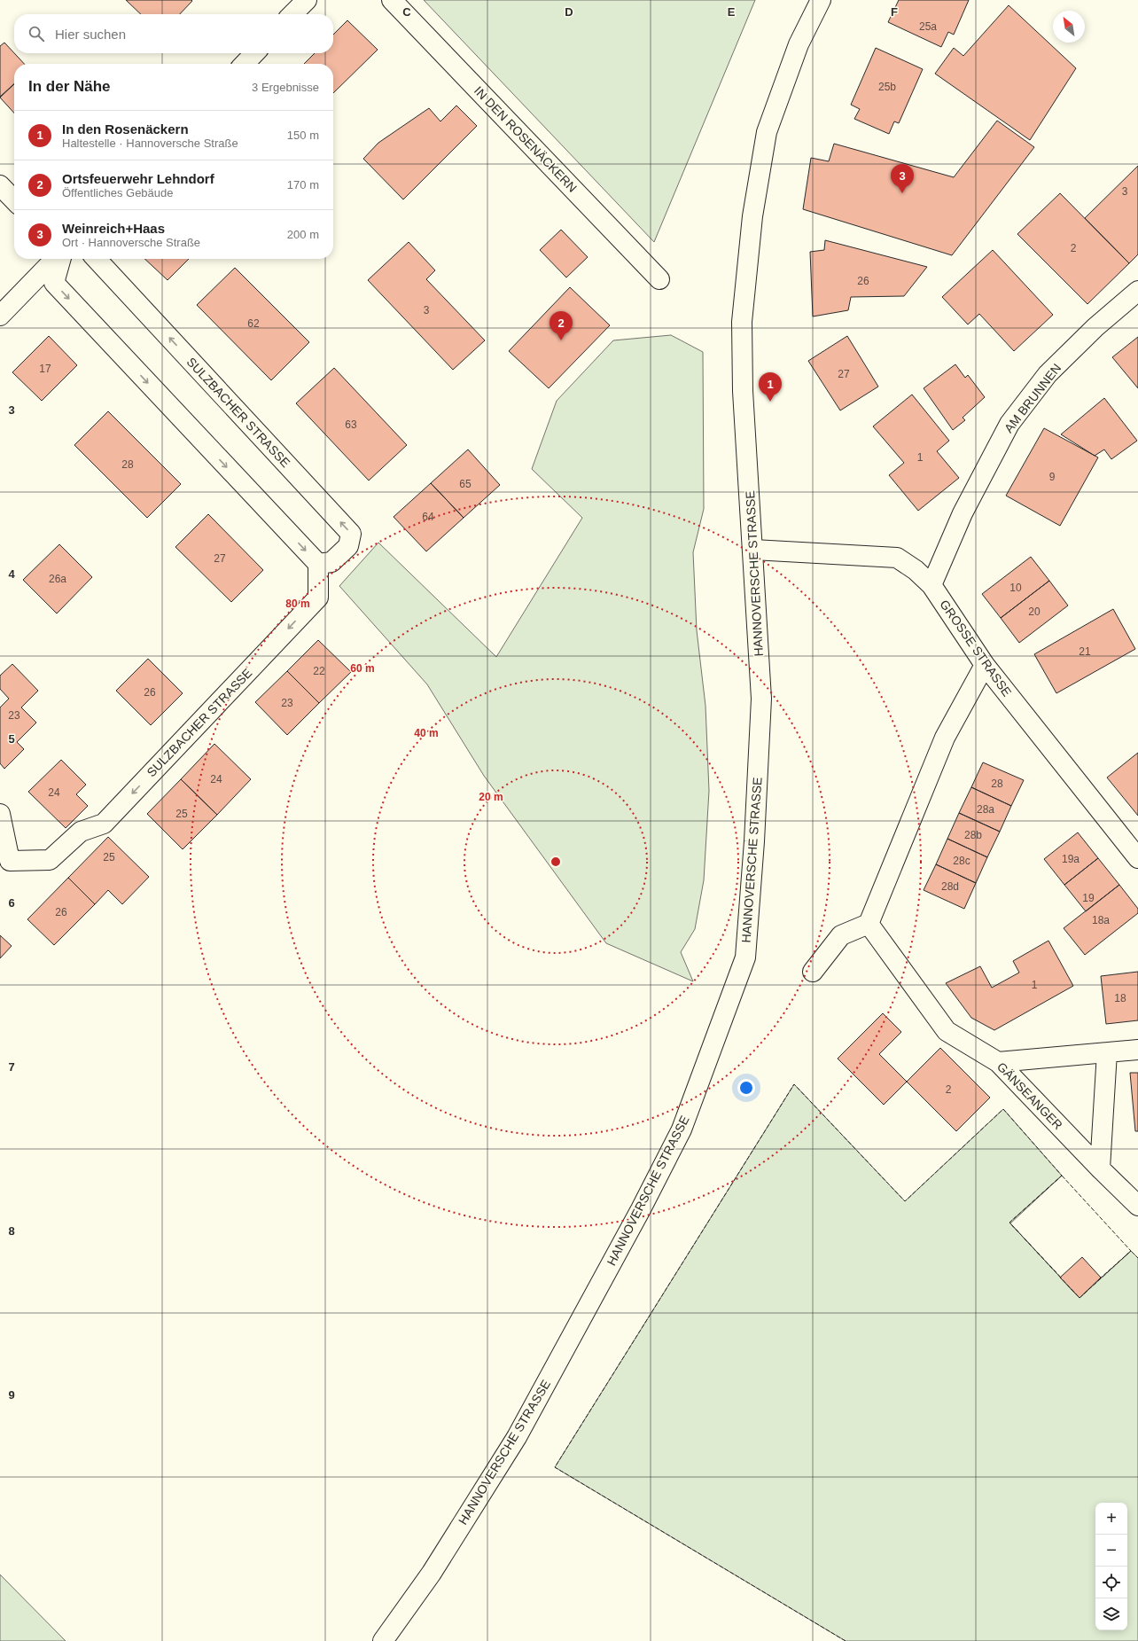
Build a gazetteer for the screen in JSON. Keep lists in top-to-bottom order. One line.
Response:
{"streets":{"street":["IN DEN ROSENÄCKERN","AM BRUNNEN","SULZBACHER STRASSE","HANNOVERSCHE STRASSE","GROSSE STRASSE","GÄNSEANGER"]},"crossings":[["AM BRUNNEN","GROSSE STRASSE"],["HANNOVERSCHE STRASSE","GROSSE STRASSE"]],"house_numbers":["25a","25b","3","2","26","3","62","17","27","63","1","28","9","65","64","27","26a","10","20","21","22","26","23","23","24","28","24","28a","25","28b","25","19a","28c","28d","19","26","18a","1","18","2"],"north":"top left","page":{"search":"Hier suchen","heading":["In der Nähe","3 Ergebnisse"],"list":[{"mark":"1","name":"In den Rosenäckern","note":"Haltestelle · Hannoversche Straße","value":"150 m"},{"mark":"2","name":"Ortsfeuerwehr Lehndorf","note":"Öffentliches Gebäude","value":"170 m"},{"mark":"3","name":"Weinreich+Haas","note":"Ort · Hannoversche Straße","value":"200 m"}],"pins":["3","2","1"],"map_buttons":["+","−"]},"grid":{"columns":["C","D","E","F"],"rows":["3","4","5","6","7","8","9"]},"rings":["80 m","60 m","40 m","20 m"]}
